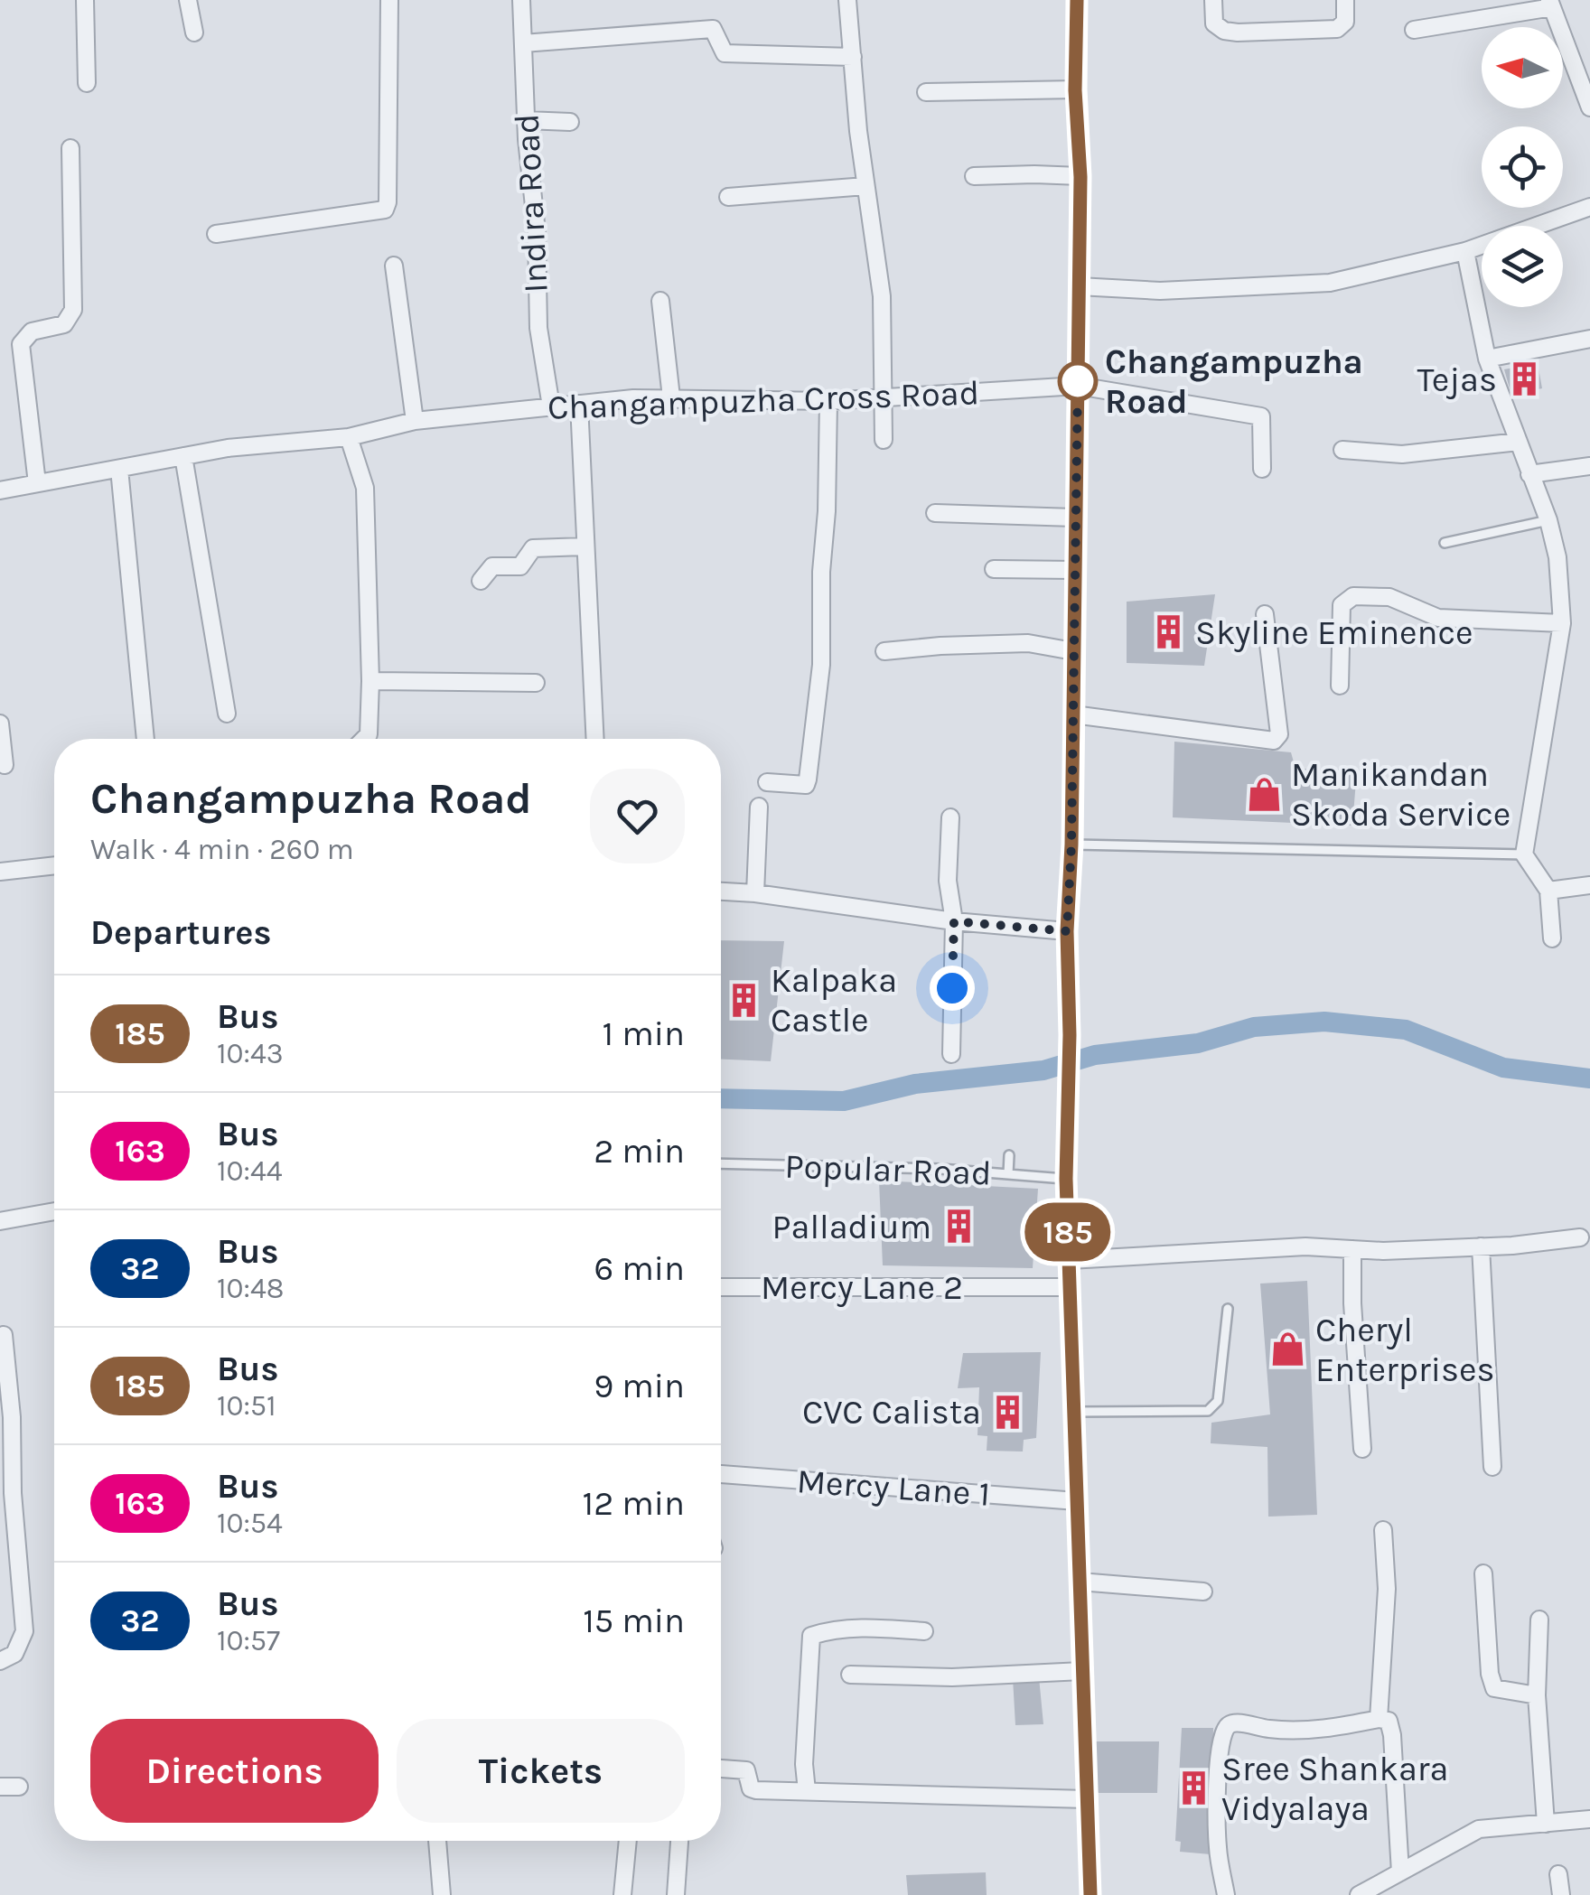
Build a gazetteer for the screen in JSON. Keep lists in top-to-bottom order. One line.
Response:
{"streets":{"street":["Indira Road","Changampuzha Cross Road","Mercy Lane 2","Mercy Lane 1"],"lane":["Popular Road"]},"crossings":[["Indira Road","Changampuzha Cross Road"]],"places":{"building":["Tejas","Skyline Eminence","Kalpaka Castle","Palladium","CVC Calista","Sree Shankara Vidyalaya"],"other":["Changampuzha Road"],"shop":["Manikandan Skoda Service","Cheryl Enterprises"]},"lines":["bus line 185"],"north":"left","page":{"on_map":"185","heading":[["Changampuzha Road","Walk · 4 min · 260 m"],"Departures"],"list":[{"mark":"185","name":"Bus","note":"10:43","value":"1 min"},{"mark":"163","name":"Bus","note":"10:44","value":"2 min"},{"mark":"32","name":"Bus","note":"10:48","value":"6 min"},{"mark":"185","name":"Bus","note":"10:51","value":"9 min"},{"mark":"163","name":"Bus","note":"10:54","value":"12 min"},{"mark":"32","name":"Bus","note":"10:57","value":"15 min"}],"buttons":["Directions","Tickets"]}}
